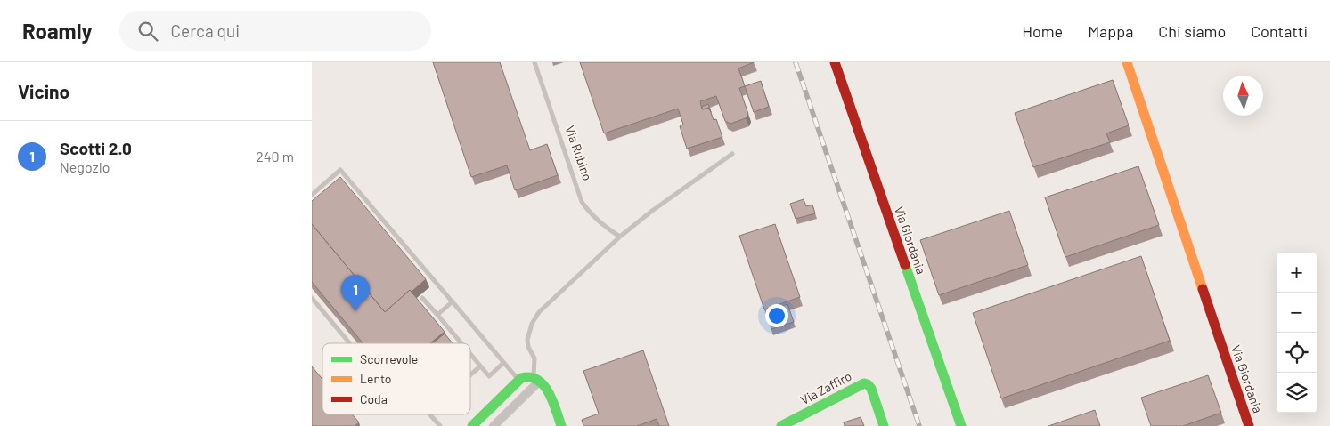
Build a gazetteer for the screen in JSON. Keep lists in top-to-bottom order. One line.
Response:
{"streets":{"street":["Via Giordania","Via Zaffiro"],"lane":["Via Rubino"]},"legend":["Scorrevole","Lento","Coda"],"north":"top","page":{"header":"Roamly","search":"Cerca qui","nav":["Home","Mappa","Chi siamo","Contatti"],"heading":"Vicino","list":[{"mark":"1","name":"Scotti 2.0","note":"Negozio","value":"240 m"}],"map_buttons":["+","−"],"pins":"1"}}
